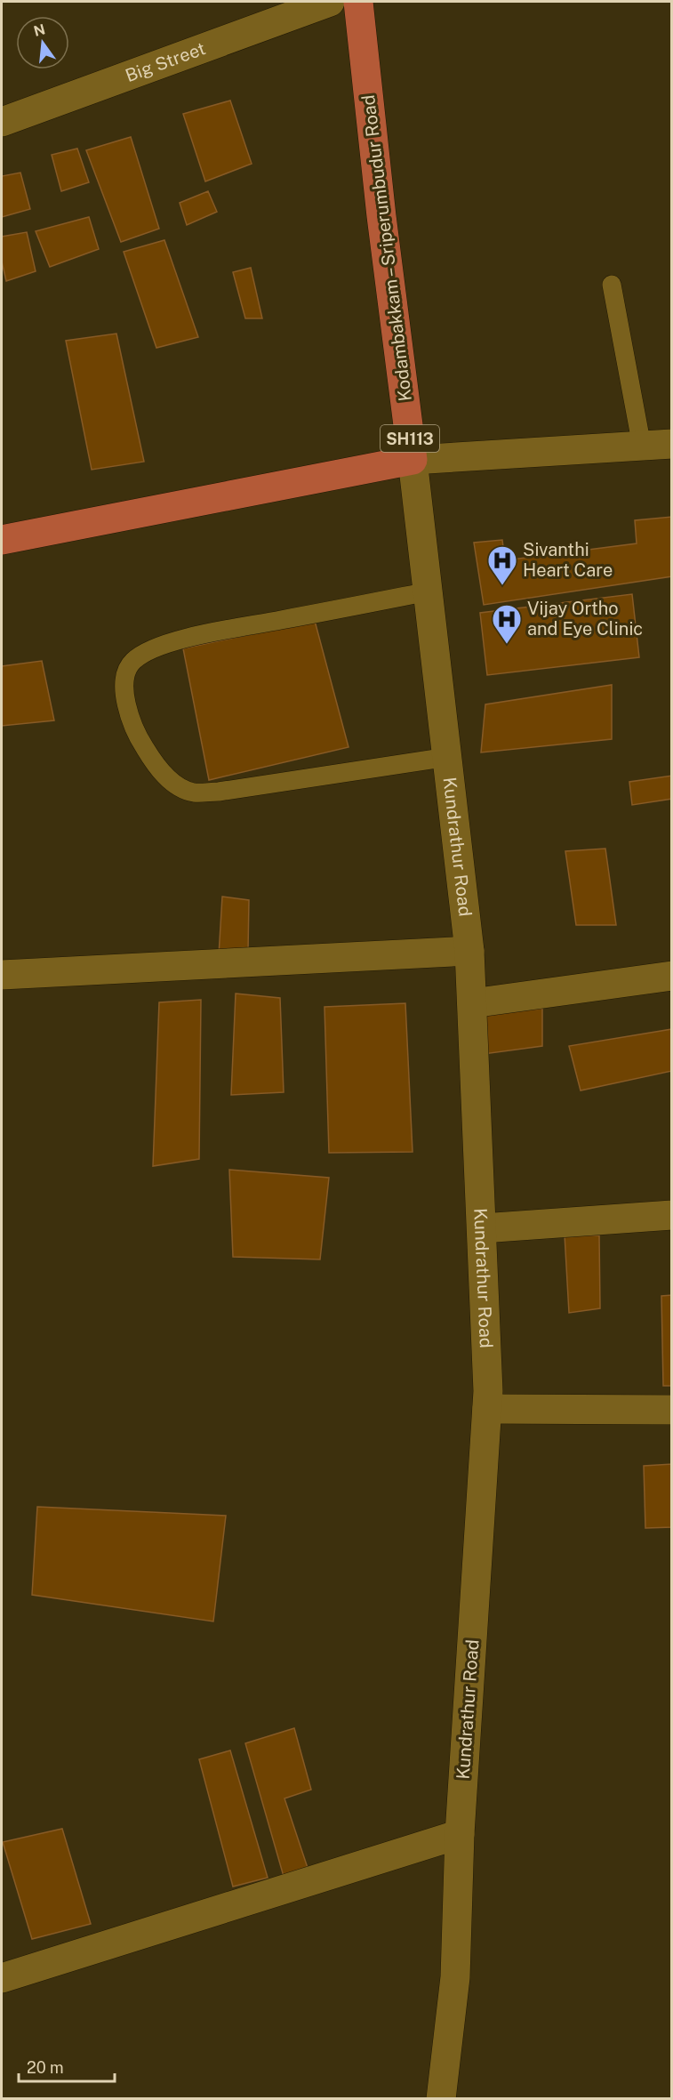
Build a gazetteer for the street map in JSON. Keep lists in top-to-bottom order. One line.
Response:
{"streets":{"main road":["Kodambakkam – Sriperumbudur Road","SH113"],"street":["Big Street","Kundrathur Road"]},"crossings":[["Kodambakkam – Sriperumbudur Road","SH113"],["Kodambakkam – Sriperumbudur Road","Kundrathur Road"],["SH113","Kundrathur Road"]],"places":{"hospital":["Sivanthi Heart Care","Vijay Ortho and Eye Clinic"]},"scale_bar":"20 m","north":"top"}
